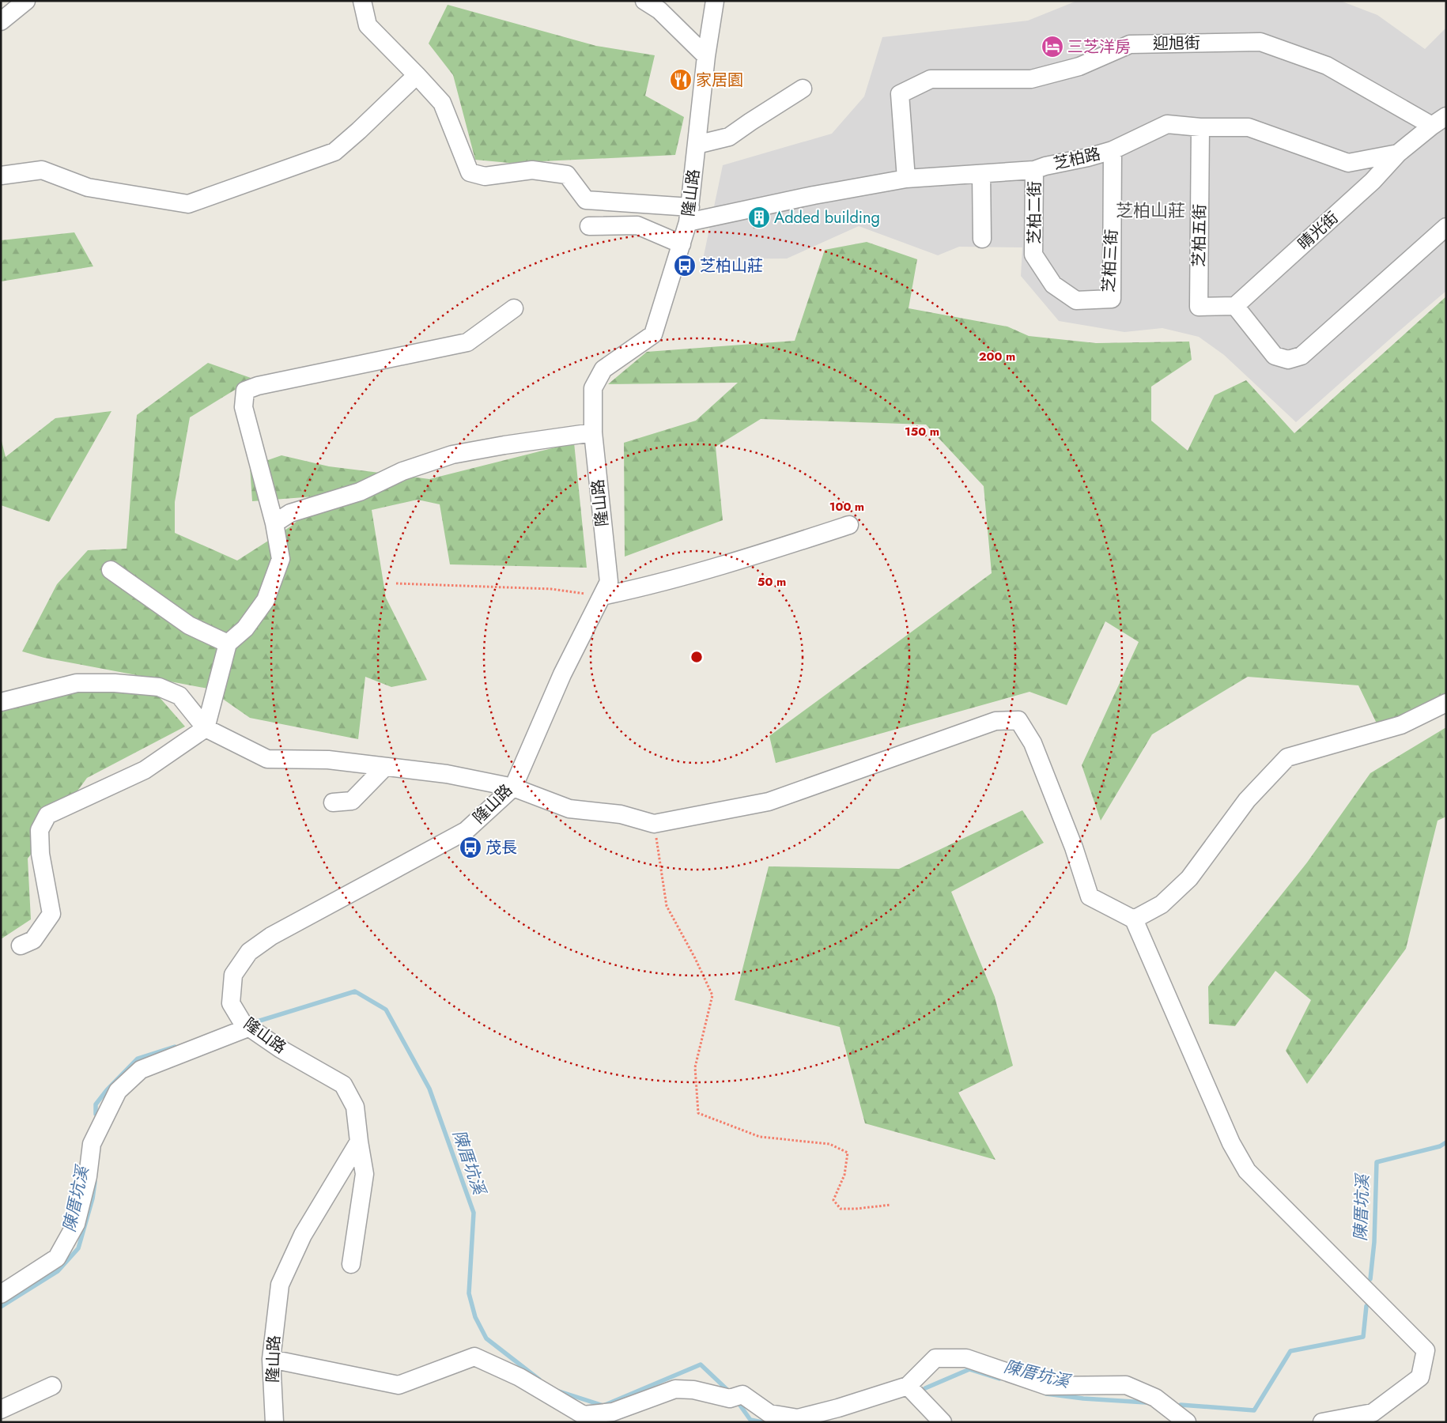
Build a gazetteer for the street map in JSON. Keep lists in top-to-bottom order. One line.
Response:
{"streets":{"street":["迎旭街","芝柏路","隆山路","芝柏二街","晴光街","芝柏五街","芝柏三街"]},"crossings":[["迎旭街","芝柏路"],["芝柏路","隆山路"],["芝柏路","芝柏二街"],["芝柏路","晴光街"],["芝柏路","芝柏五街"],["芝柏路","芝柏三街"],["芝柏二街","芝柏三街"],["晴光街","芝柏五街"]],"districts":["芝柏山莊"],"water":["陳厝坑溪"],"places":{"hotel":["三芝洋房"],"restaurant":["家居園"],"building":["Added building"],"bus stop":["芝柏山莊","茂長"]},"rings":["200 m","150 m","100 m","50 m"]}
